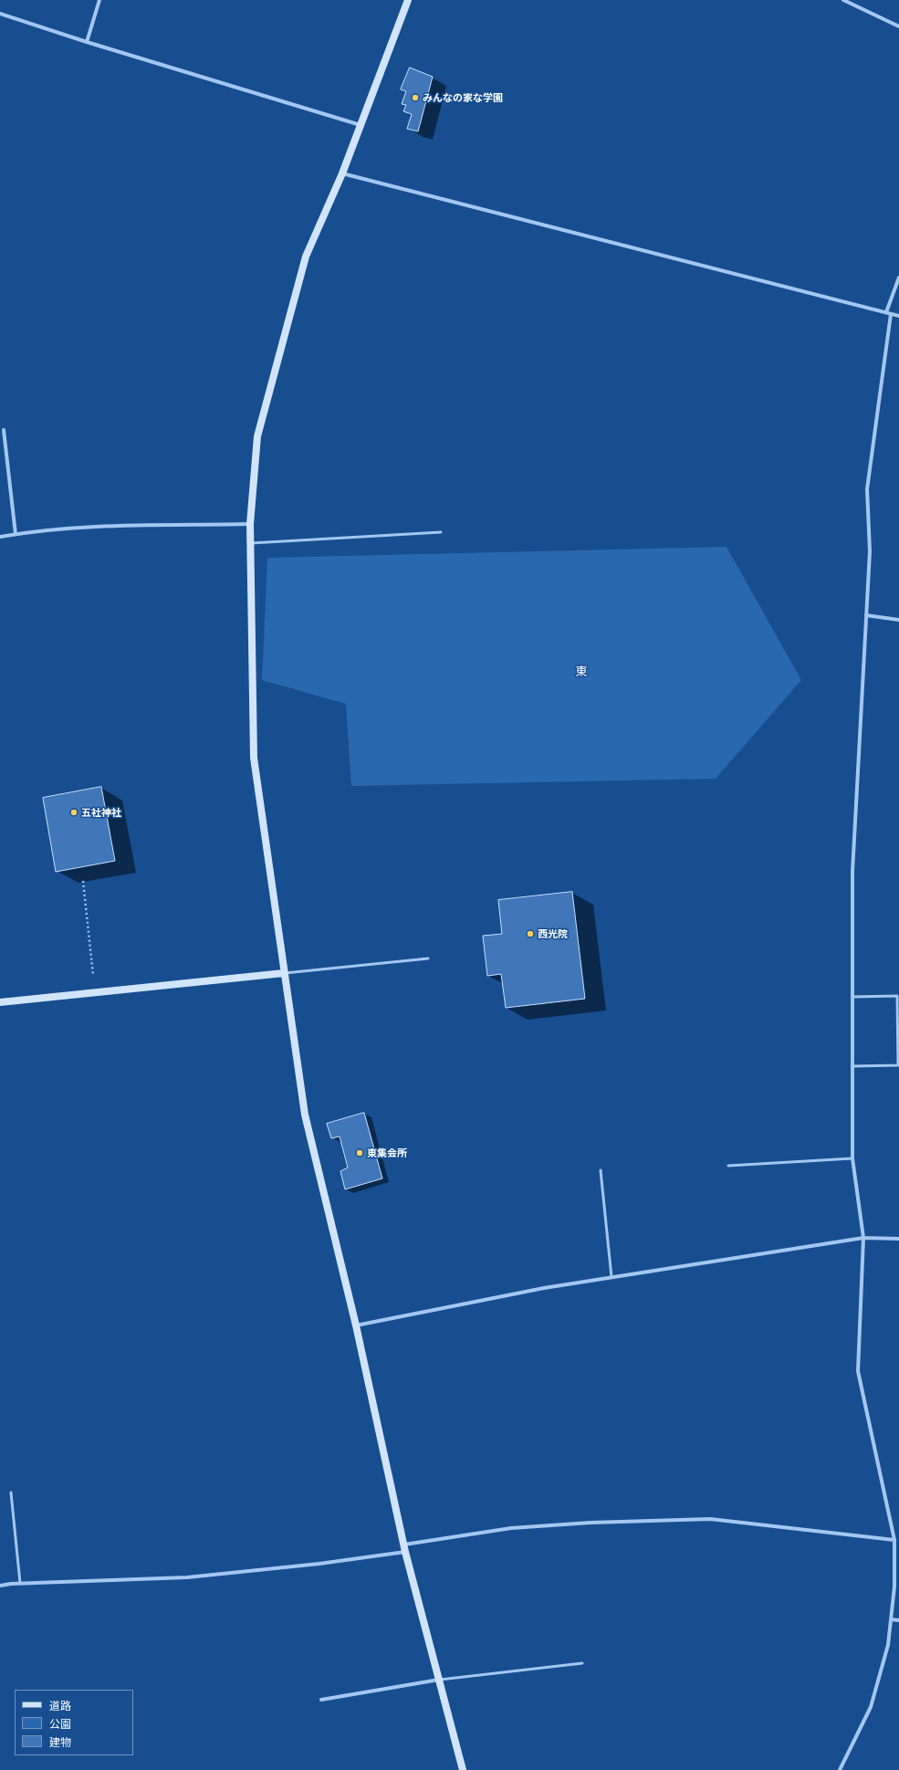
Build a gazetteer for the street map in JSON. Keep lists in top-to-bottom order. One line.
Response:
{"districts":["東"],"places":["みんなの家な学園","五社神社","西光院","東集会所"],"legend":["道路","公園","建物"]}
